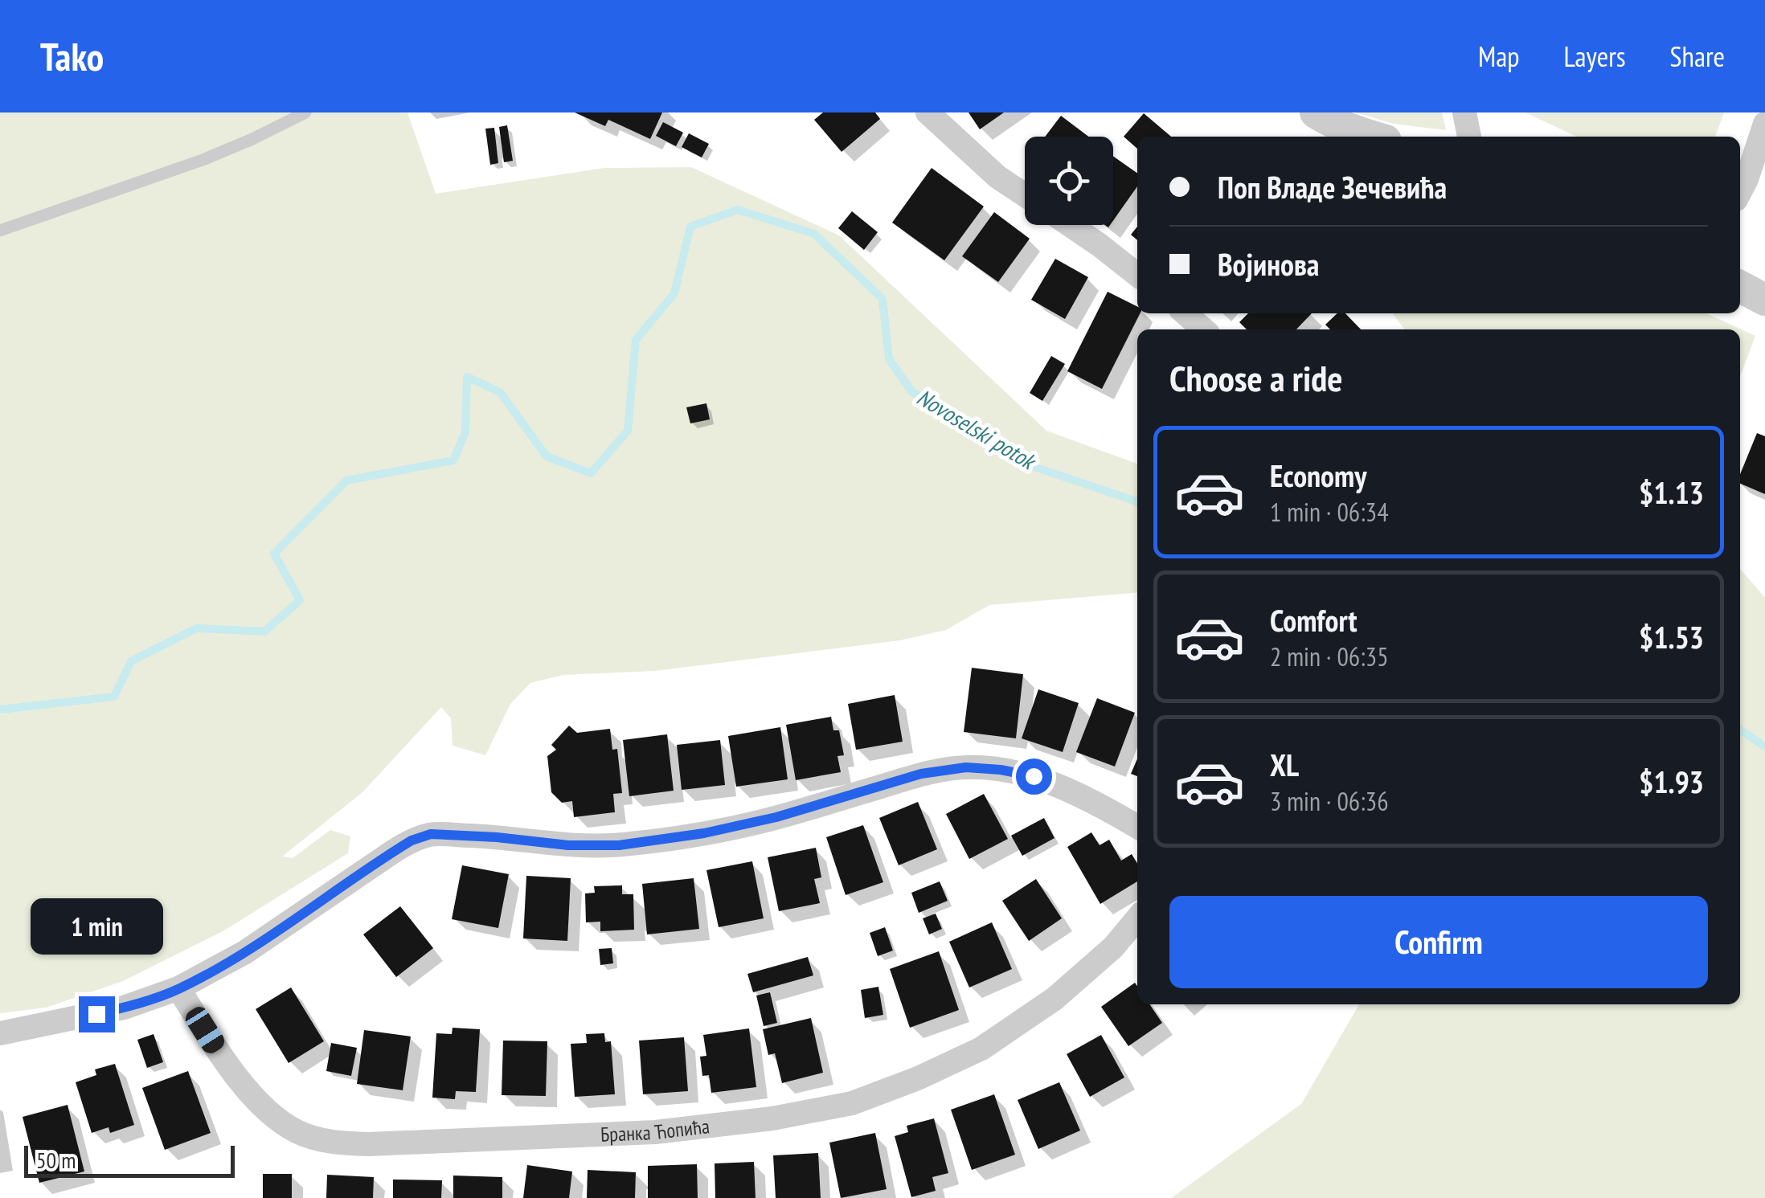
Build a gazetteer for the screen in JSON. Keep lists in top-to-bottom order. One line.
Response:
{"streets":{"street":["Бранка Ћопића"]},"water":["Novoselski potok"],"scale_bar":"50 m","page":{"header":"Tako","nav":["Map","Layers","Share"],"banner":["Поп Владе Зечевића","Војинова"],"heading":"Choose a ride","list":[{"name":"Economy","note":"1 min · 06:34","value":"$1.13"},{"name":"Comfort","note":"2 min · 06:35","value":"$1.53"},{"name":"XL","note":"3 min · 06:36","value":"$1.93"}],"buttons":"Confirm","bubble":"1 min","scale":"50 m"}}
